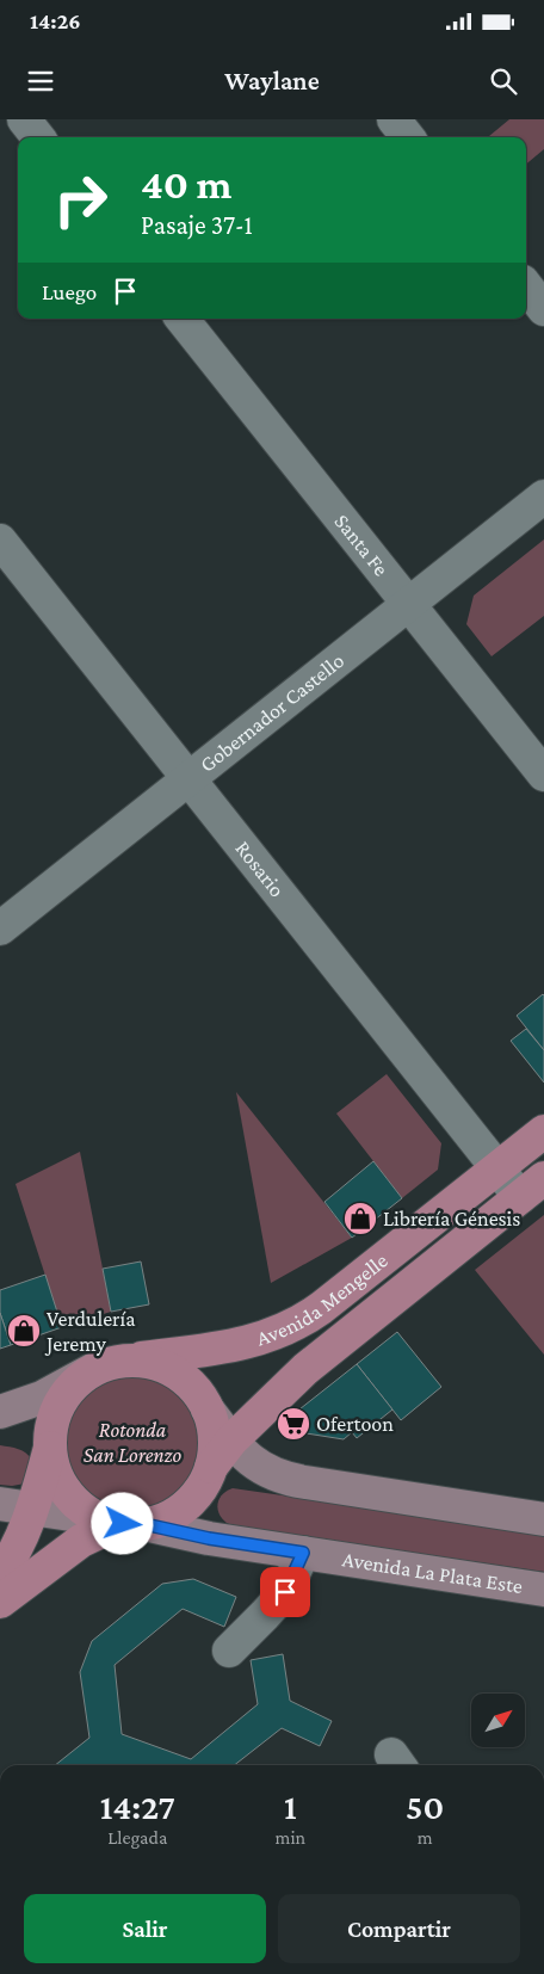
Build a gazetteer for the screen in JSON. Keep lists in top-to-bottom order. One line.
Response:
{"streets":{"main road":["Avenida Mengelle","Avenida La Plata Este"],"street":["Santa Fe","Gobernador Castello","Rosario"]},"crossings":[["Santa Fe","Gobernador Castello"],["Gobernador Castello","Rosario"],["Rosario","Avenida Mengelle"],["Avenida Mengelle","Avenida La Plata Este"]],"parks":["Rotonda San Lorenzo"],"places":{"shop":["Librería Génesis","Verdulería Jeremy"],"supermarket":["Ofertoon"]},"north":"top right","page":{"status":"14:26","header":"Waylane","turn":["40 m","Pasaje 37-1"],"then":"Luego","eta":["14:27","Llegada","1","min","50","m"],"buttons":["Salir","Compartir"]}}
